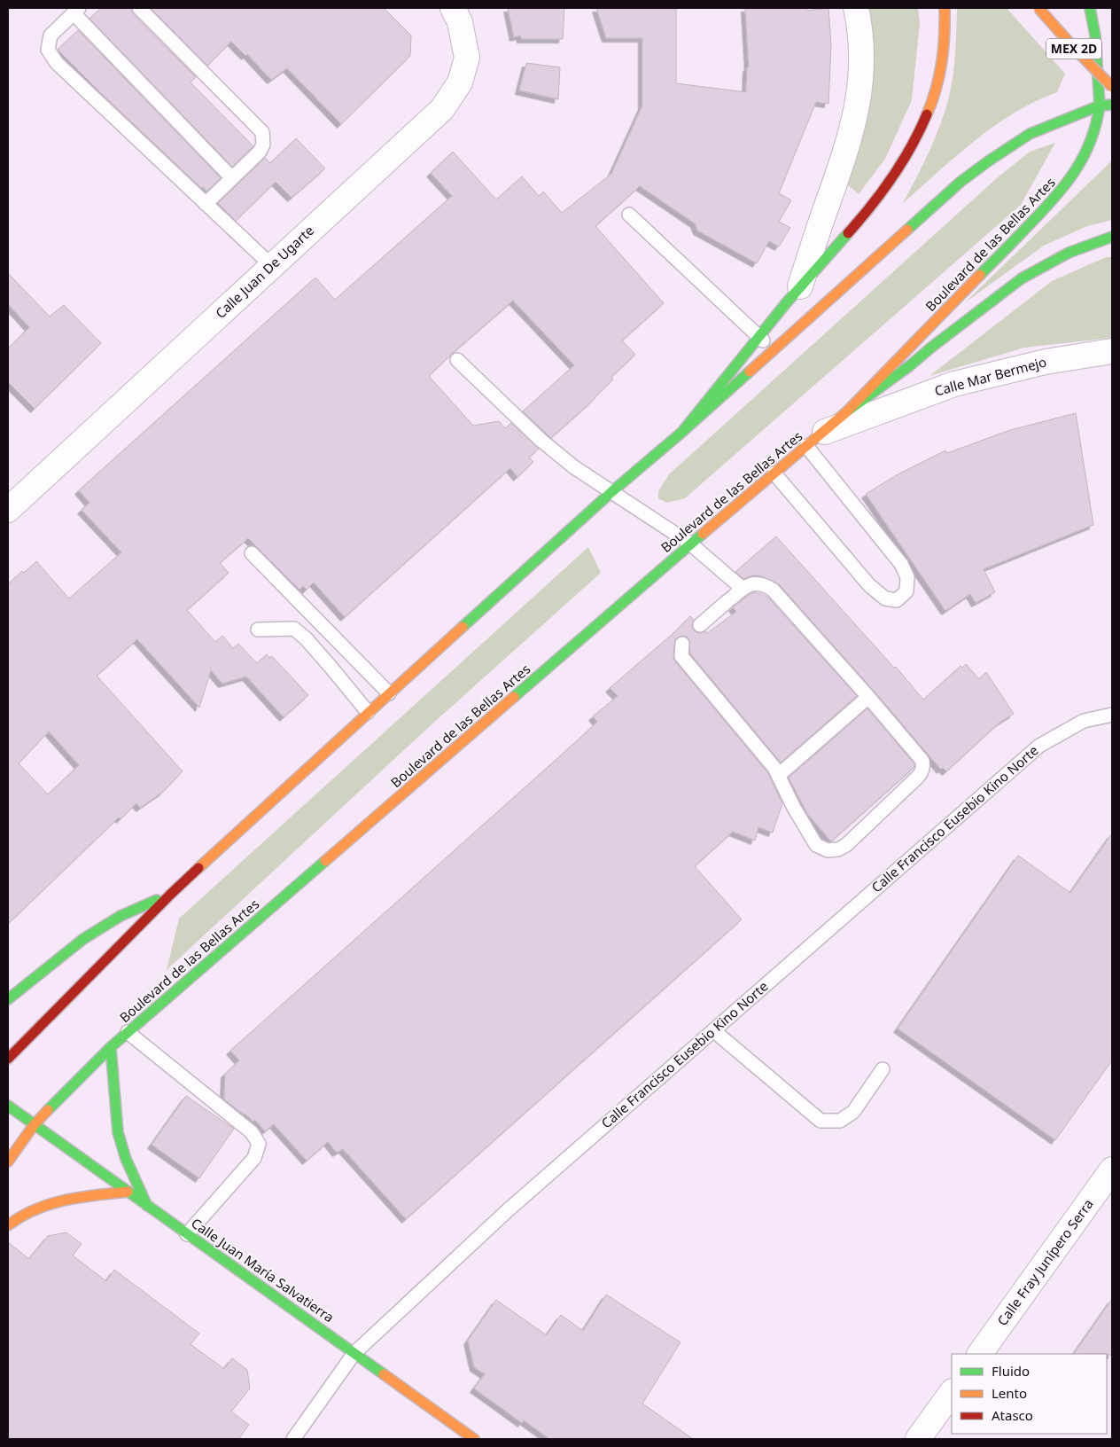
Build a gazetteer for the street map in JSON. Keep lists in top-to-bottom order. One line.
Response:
{"streets":{"main road":["MEX 2D","Boulevard de las Bellas Artes","Calle Juan María Salvatierra"],"street":["Calle Juan De Ugarte","Calle Mar Bermejo","Calle Fray Junípero Serra"],"lane":["Calle Francisco Eusebio Kino Norte"]},"crossings":[["Boulevard de las Bellas Artes","Calle Mar Bermejo"],["Boulevard de las Bellas Artes","Calle Juan María Salvatierra"],["Calle Francisco Eusebio Kino Norte","Calle Juan María Salvatierra"]],"legend":["Fluido","Lento","Atasco"]}
